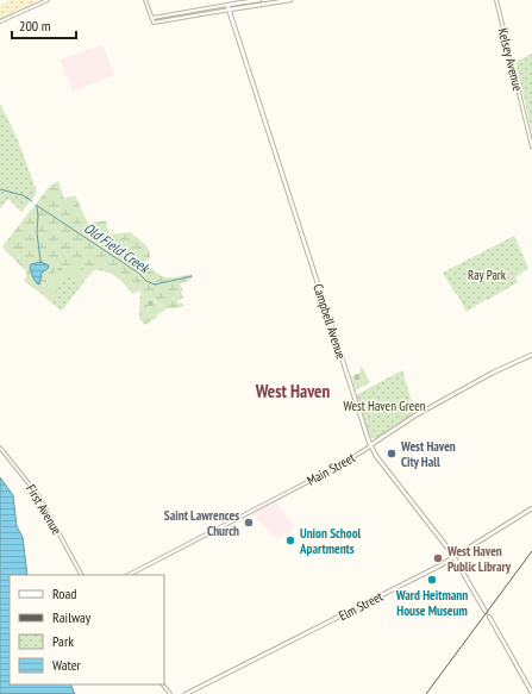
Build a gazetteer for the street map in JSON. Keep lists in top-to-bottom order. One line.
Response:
{"streets":{"main road":["Campbell Avenue","Main Street","Elm Street"],"street":["Kelsey Avenue","First Avenue"]},"crossings":[["Campbell Avenue","Main Street"],["Campbell Avenue","Elm Street"]],"districts":["West Haven"],"water":["Old Field Creek"],"parks":["Ray Park","West Haven Green"],"places":["West Haven City Hall","Saint Lawrences Church","Union School Apartments","West Haven Public Library","Ward Heitmann House Museum"],"legend":["Road","Railway","Park","Water"],"scale_bar":"200 m"}
